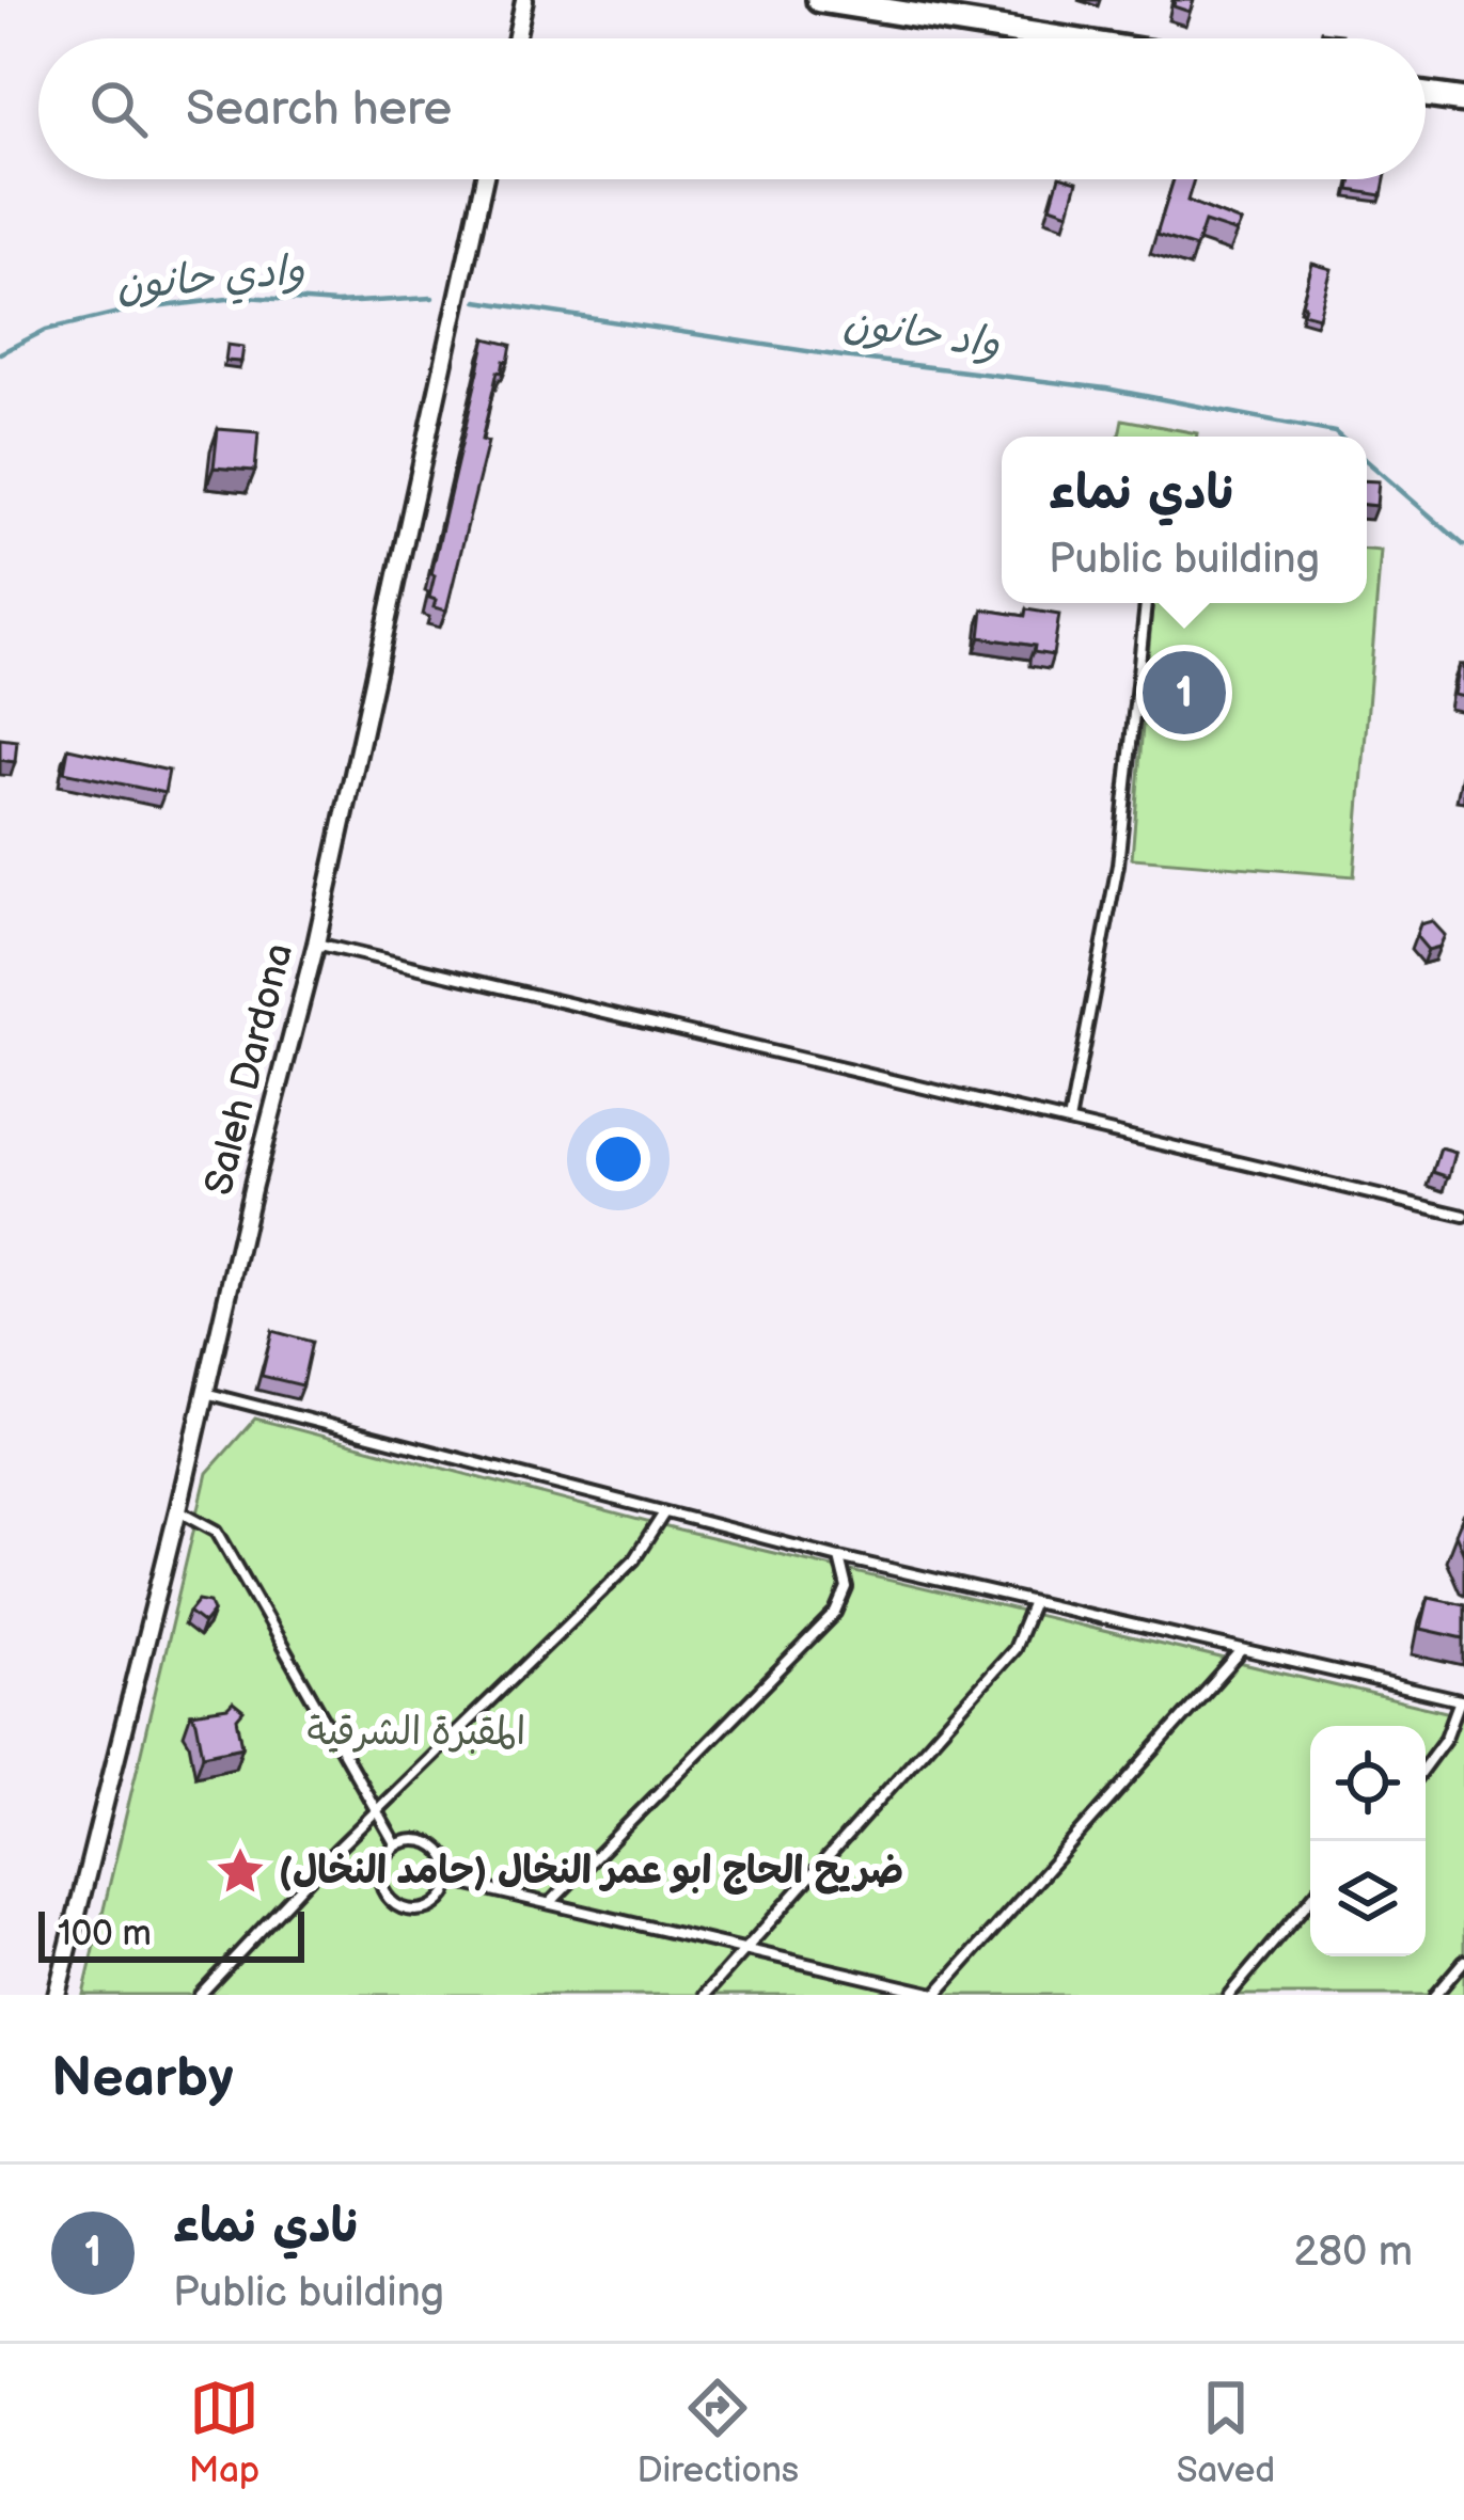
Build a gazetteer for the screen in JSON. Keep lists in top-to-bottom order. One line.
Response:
{"streets":{"street":["Saleh Dardona"]},"water":["وادي حانون","واد حانون"],"parks":["المقبرة الشرقية"],"places":{"place":["ضريح الحاج ابو عمر النخال (حامد النخال)"]},"scale_bar":"100 m","page":{"search":"Search here","popup":["نادي نماء","Public building"],"pins":"1","scale":"100 m","heading":"Nearby","list":[{"mark":"1","name":"نادي نماء","note":"Public building","value":"280 m"}],"nav":["Map","Directions","Saved"]}}
